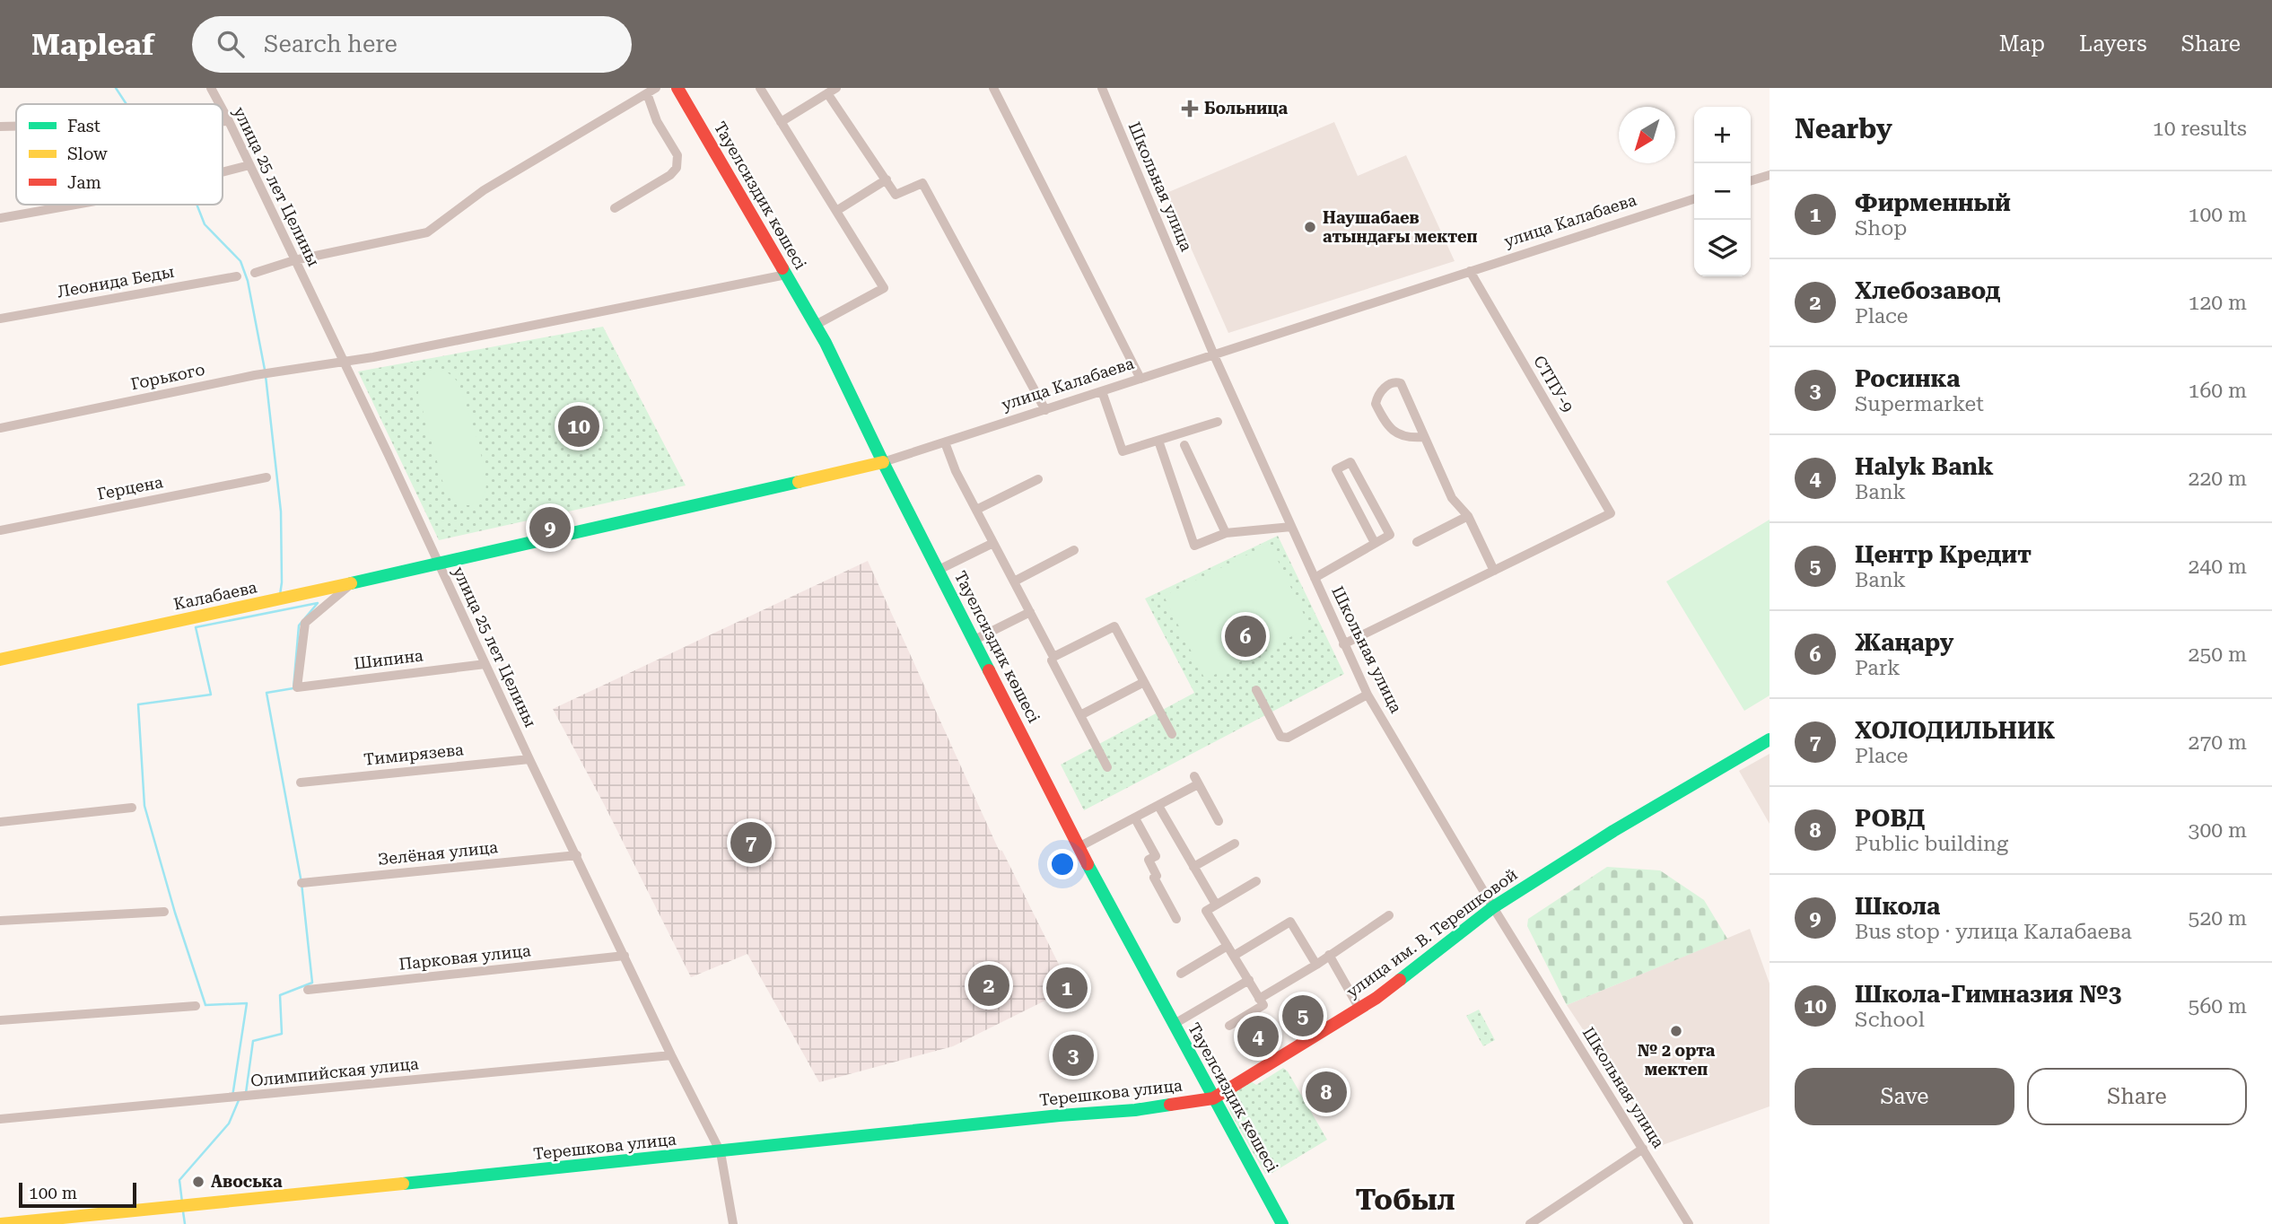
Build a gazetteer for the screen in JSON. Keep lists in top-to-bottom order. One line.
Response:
{"streets":{"street":["улица 25 лет Целины","Школьная улица","Тауелсиздик көшесі","улица Калабаева","Леонида Беды","Горького","СТПУ-9","Герцена","Калабаева","Шипина","Тимирязева","Зелёная улица","улица им. В. Терешковой","Парковая улица","Олимпийская улица","Терешкова улица"]},"crossings":[["улица 25 лет Целины","улица Калабаева"],["улица 25 лет Целины","Горького"],["улица 25 лет Целины","Калабаева"],["улица 25 лет Целины","Шипина"],["улица 25 лет Целины","Тимирязева"],["улица 25 лет Целины","Зелёная улица"],["улица 25 лет Целины","Парковая улица"],["улица 25 лет Целины","Олимпийская улица"],["улица 25 лет Целины","Терешкова улица"],["Школьная улица","улица Калабаева"],["Школьная улица","улица им. В. Терешковой"],["Тауелсиздик көшесі","улица Калабаева"],["Тауелсиздик көшесі","Горького"],["Тауелсиздик көшесі","улица им. В. Терешковой"],["Тауелсиздик көшесі","Терешкова улица"],["улица Калабаева","СТПУ-9"],["улица Калабаева","Калабаева"],["Калабаева","Шипина"],["улица им. В. Терешковой","Терешкова улица"]],"districts":["Тобыл"],"places":{"health":["Больница"],"other":["Наушабаев атындағы мектеп","№ 2 орта мектеп","Авоська"]},"legend":["Fast","Slow","Jam"],"scale_bar":"100 m","north":"bottom left","page":{"header":"Mapleaf","search":"Search here","nav":["Map","Layers","Share"],"heading":["Nearby","10 results"],"map_buttons":["+","−"],"list":[{"mark":"1","name":"Фирменный","note":"Shop","value":"100 m"},{"mark":"2","name":"Хлебозавод","note":"Place","value":"120 m"},{"mark":"3","name":"Росинка","note":"Supermarket","value":"160 m"},{"mark":"4","name":"Halyk Bank","note":"Bank","value":"220 m"},{"mark":"5","name":"Центр Кредит","note":"Bank","value":"240 m"},{"mark":"6","name":"Жаңару","note":"Park","value":"250 m"},{"mark":"7","name":"ХОЛОДИЛЬНИК","note":"Place","value":"270 m"},{"mark":"8","name":"РОВД","note":"Public building","value":"300 m"},{"mark":"9","name":"Школа","note":"Bus stop · улица Калабаева","value":"520 m"},{"mark":"10","name":"Школа-Гимназия №3","note":"School","value":"560 m"}],"pins":["10","9","6","7","2","1","5","4","3","8"],"buttons":["Save","Share"],"scale":"100 m"}}
